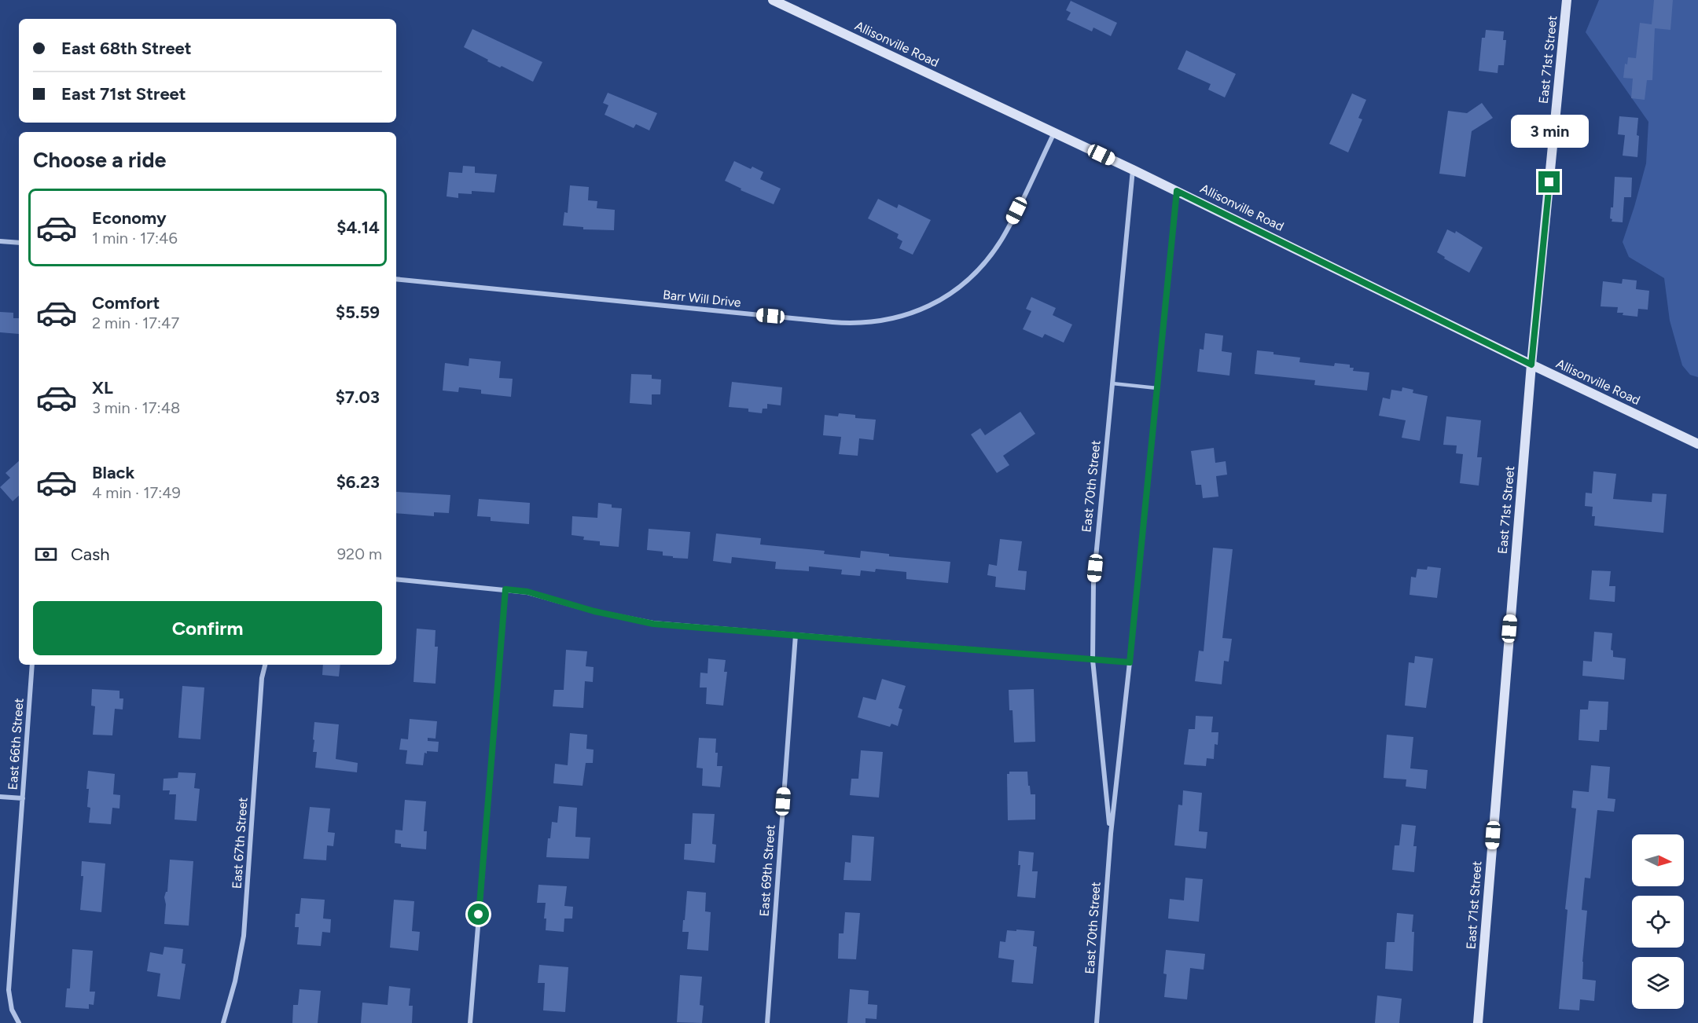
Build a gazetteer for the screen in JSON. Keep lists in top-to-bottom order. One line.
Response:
{"streets":{"main road":["Allisonville Road","East 71st Street"],"street":["Barr Will Drive","East 70th Street","East 66th Street","East 67th Street","East 69th Street"]},"crossings":[["Allisonville Road","East 71st Street"],["Allisonville Road","Barr Will Drive"],["Allisonville Road","East 70th Street"]],"north":"right","page":{"banner":["East 68th Street","East 71st Street"],"bubble":"3 min","heading":"Choose a ride","list":[{"name":"Economy","note":"1 min · 17:46","value":"$4.14"},{"name":"Comfort","note":"2 min · 17:47","value":"$5.59"},{"name":"XL","note":"3 min · 17:48","value":"$7.03"},{"name":"Black","note":"4 min · 17:49","value":"$6.23"}],"pay":["Cash","920 m"],"buttons":"Confirm"}}
